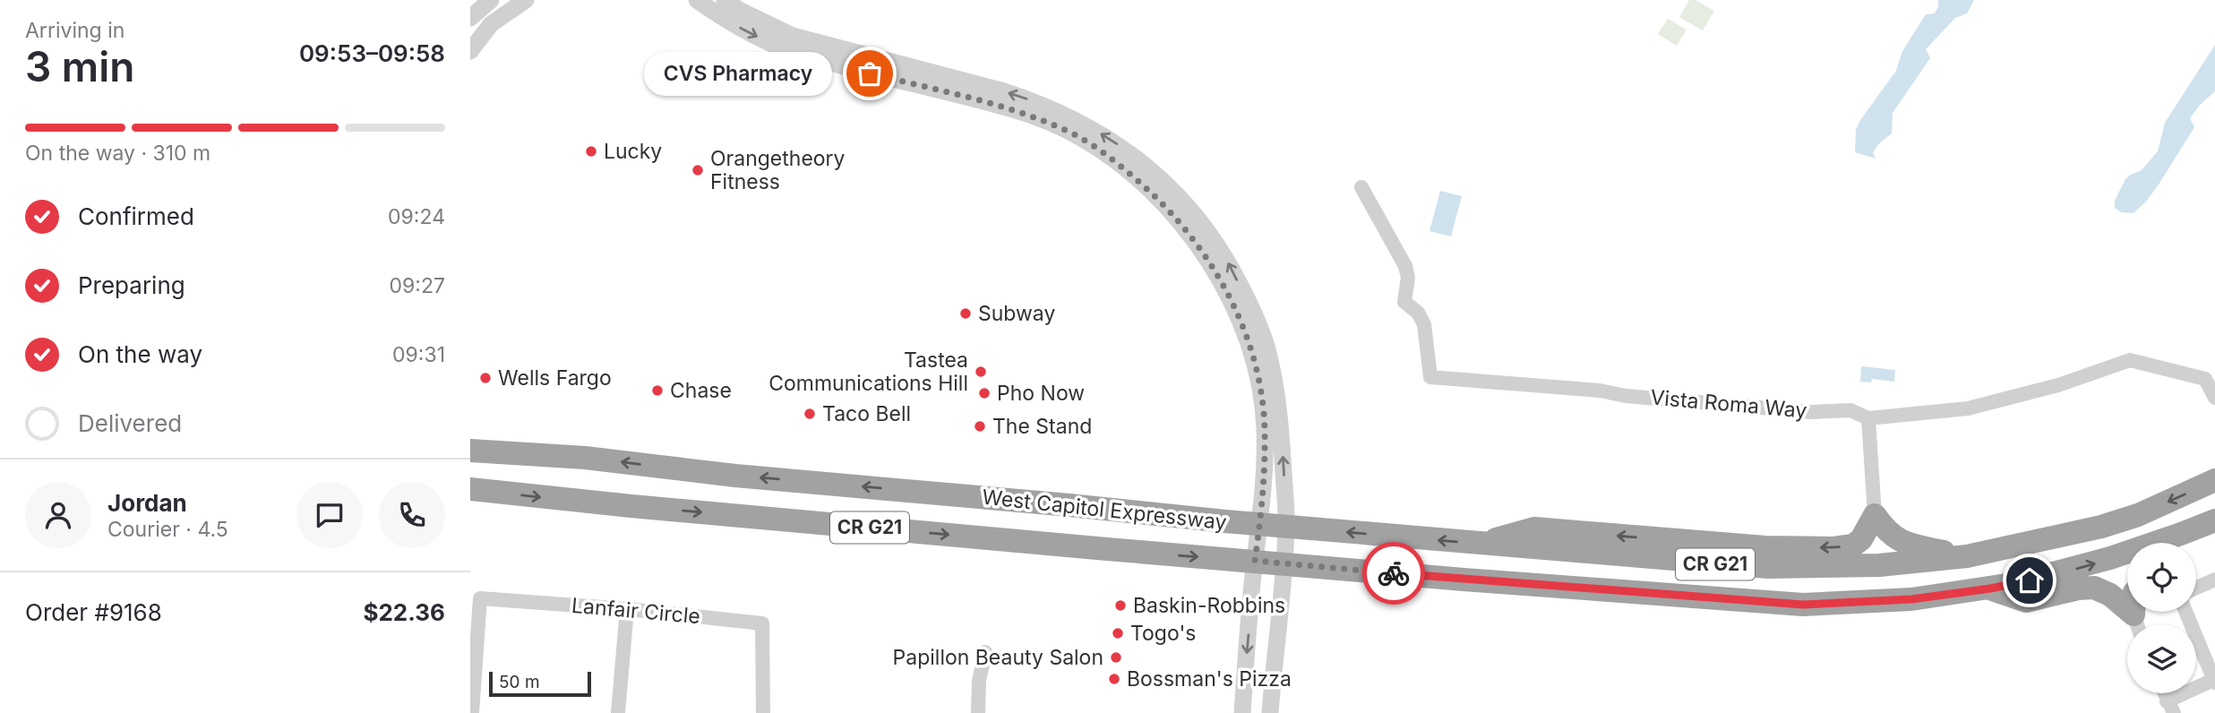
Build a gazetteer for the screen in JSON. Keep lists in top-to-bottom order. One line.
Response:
{"streets":{"highway":["West Capitol Expressway","CR G21"],"street":["Vista Roma Way","Lanfair Circle"]},"places":["CVS Pharmacy","Lucky","Orangetheory Fitness","Subway","Tastea Communications Hill","Wells Fargo","Chase","Pho Now","Taco Bell","The Stand","Baskin-Robbins","Togo's","Papillon Beauty Salon","Bossman's Pizza"],"scale_bar":"50 m","page":{"heading":["3 min","Arriving in","09:53–09:58"],"panel":["Jordan","Courier · 4.5","Order #9168","$22.36"],"bubble":"CVS Pharmacy","bar":"On the way · 310 m","list":[["Confirmed","09:24"],["Preparing","09:27"],["On the way","09:31"],"Delivered"],"scale":"50 m"}}
